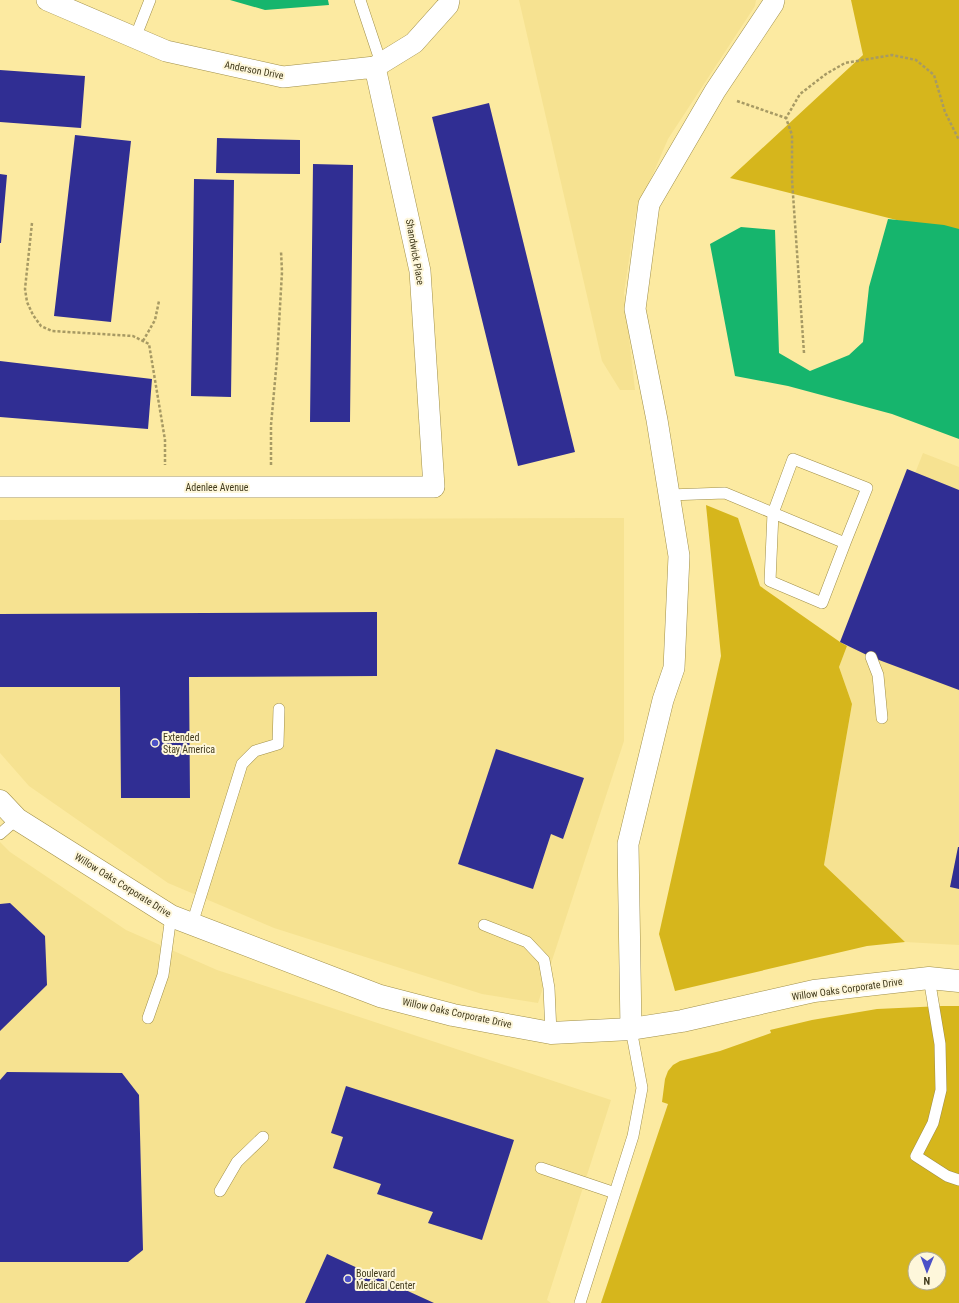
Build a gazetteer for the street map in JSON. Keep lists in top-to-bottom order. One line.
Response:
{"streets":{"street":["Anderson Drive","Shandwick Place","Adenlee Avenue","Willow Oaks Corporate Drive"]},"crossings":[["Anderson Drive","Shandwick Place"],["Shandwick Place","Adenlee Avenue"]],"places":["Extended Stay America","Boulevard Medical Center"],"north":"bottom"}
